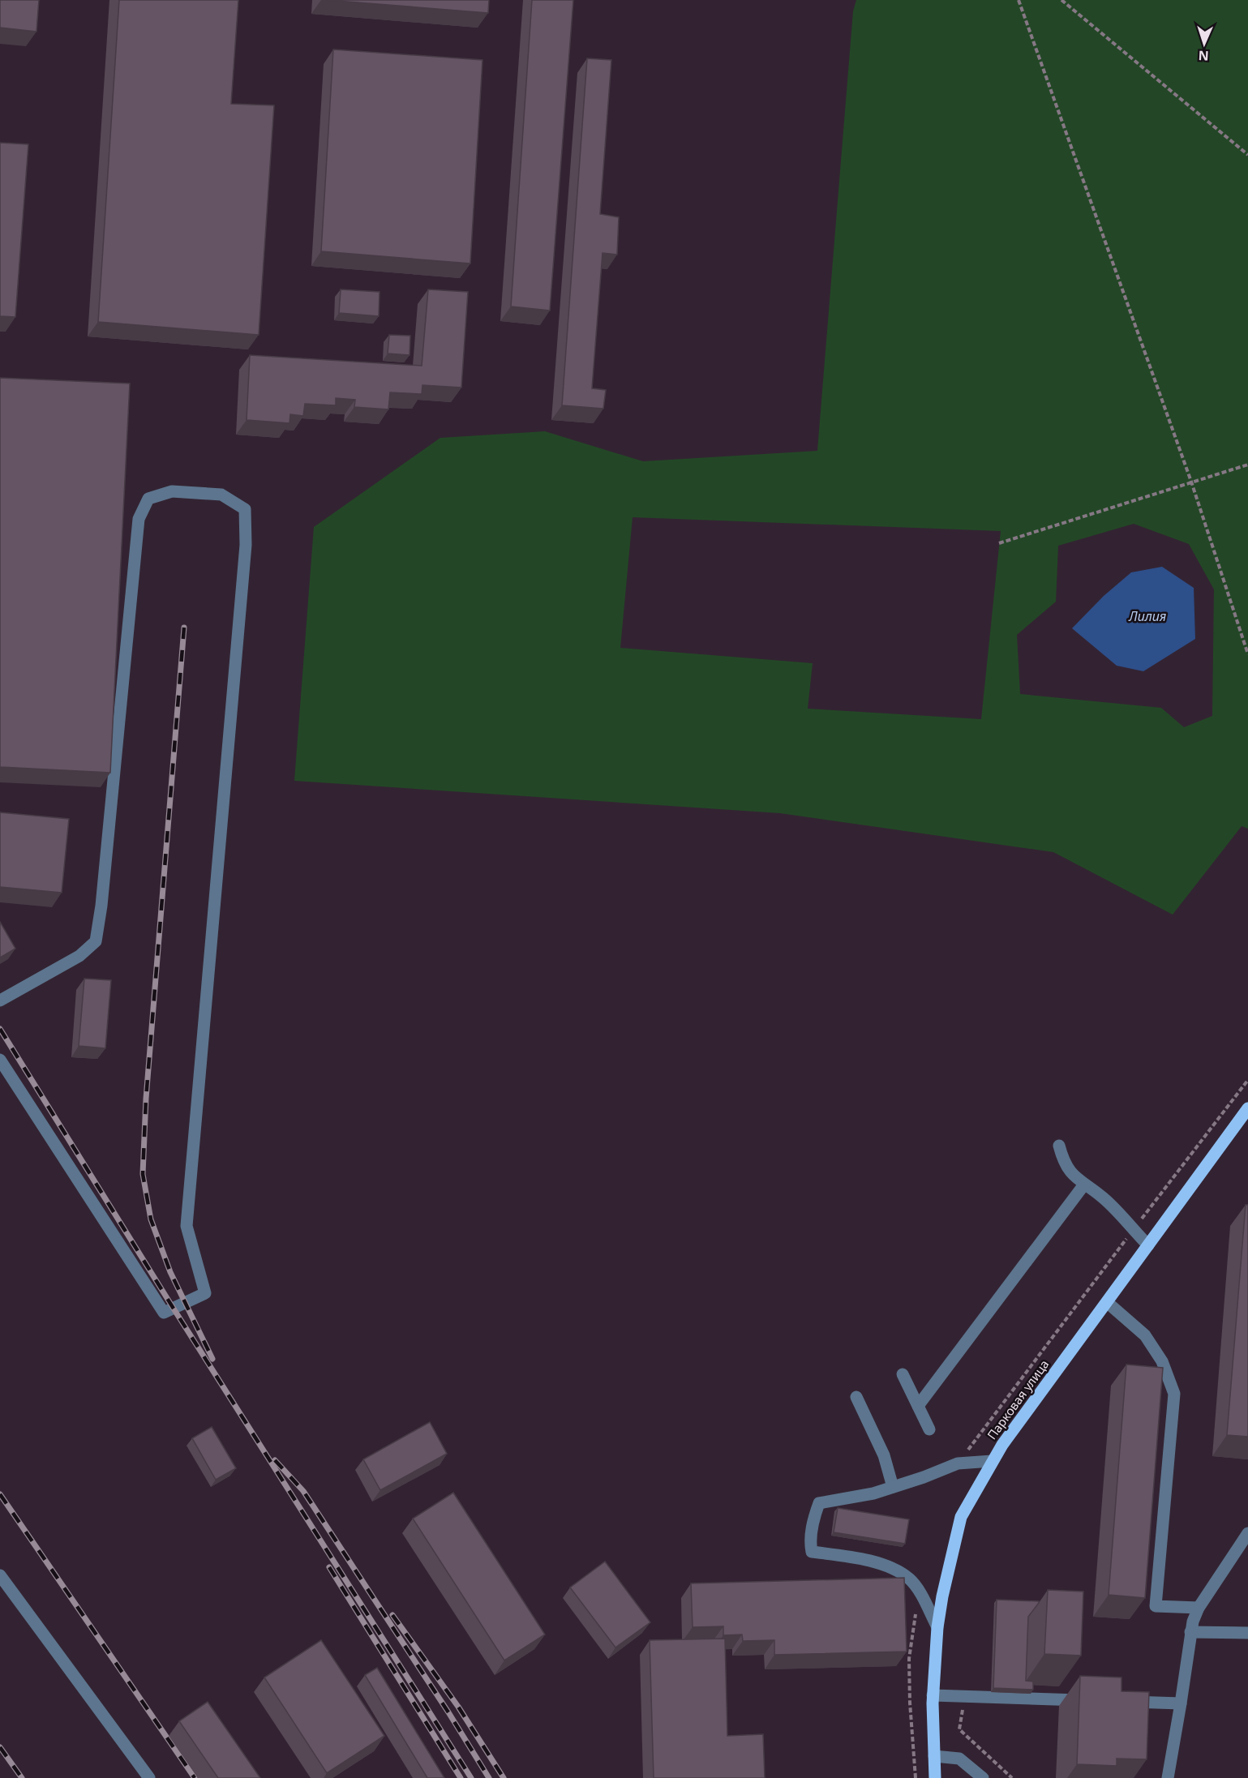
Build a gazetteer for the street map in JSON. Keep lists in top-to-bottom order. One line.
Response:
{"streets":{"main road":["Парковая улица"]},"water":["Лилия"],"north":"bottom"}
